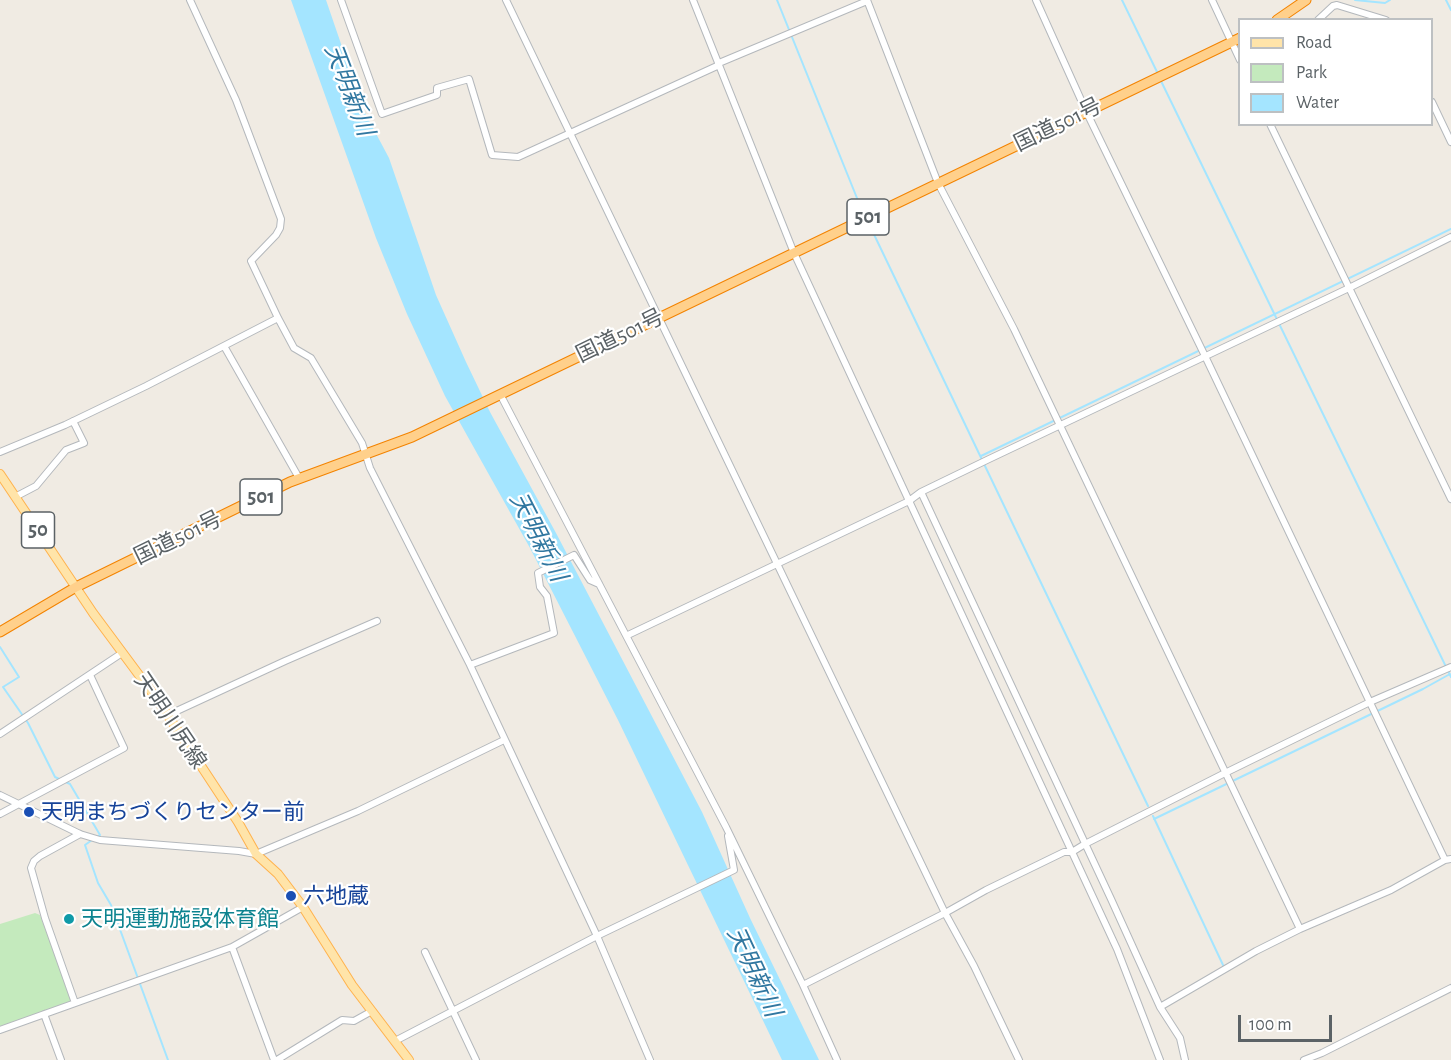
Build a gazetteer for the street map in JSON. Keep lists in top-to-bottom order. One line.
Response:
{"streets":{"highway":["国道501号","501"],"main road":["50","天明川尻線"]},"crossings":[["国道501号","50"],["国道501号","天明川尻線"],["50","天明川尻線"]],"water":["天明新川"],"places":["天明まちづくりセンター前","六地蔵","天明運動施設体育館"],"legend":["Road","Park","Water"],"scale_bar":"100 m"}
